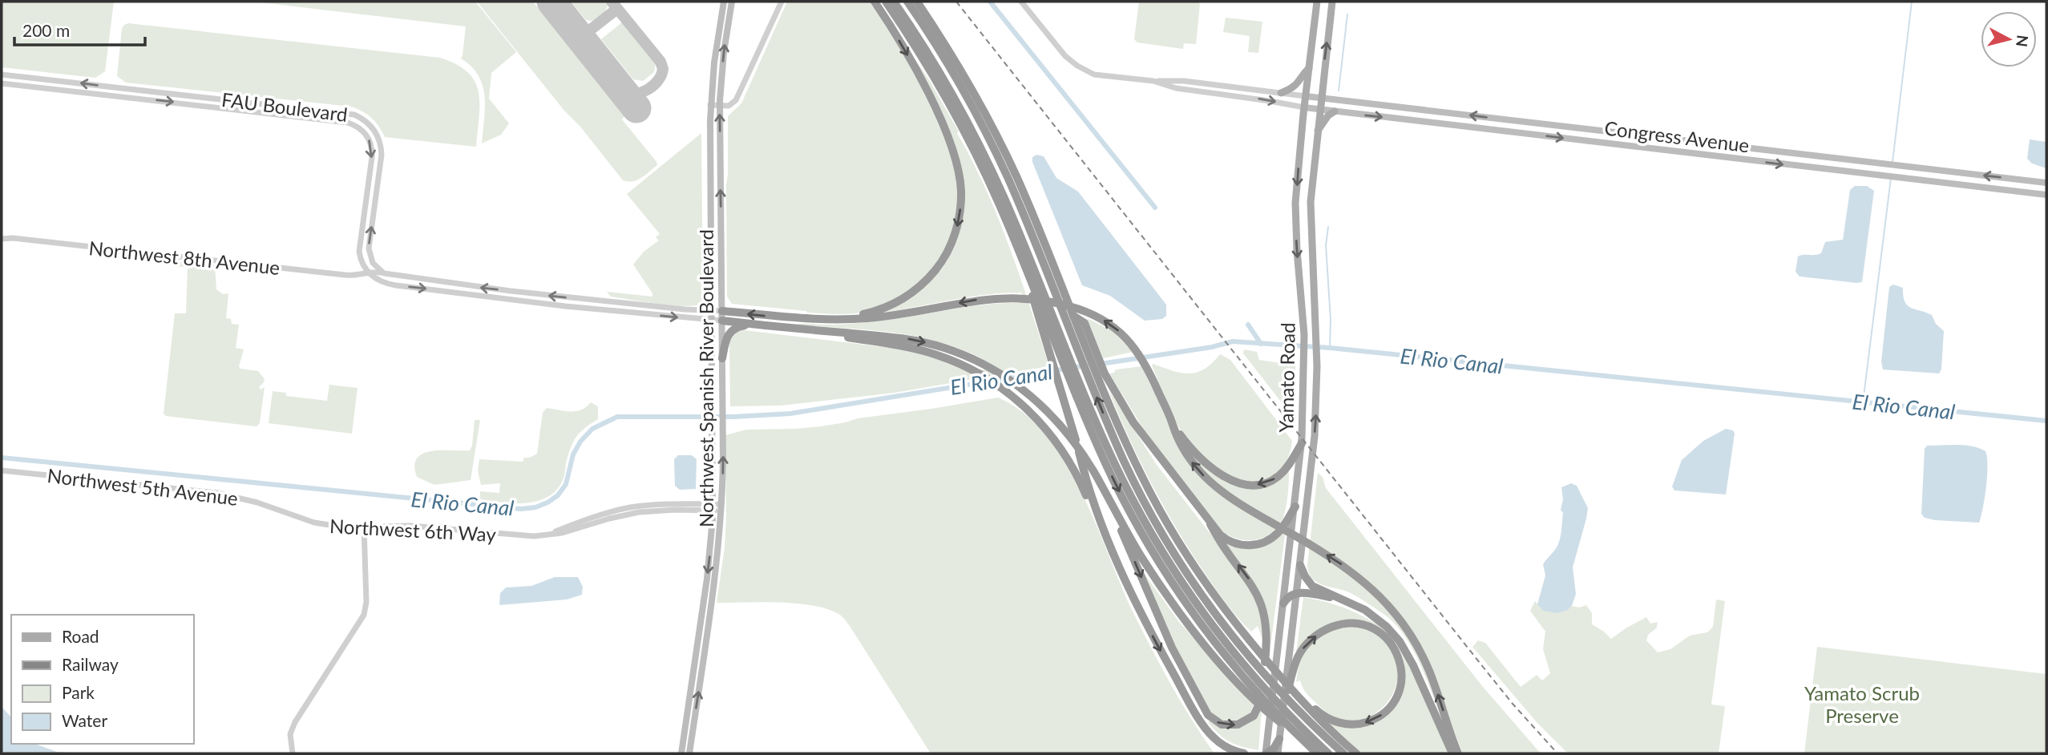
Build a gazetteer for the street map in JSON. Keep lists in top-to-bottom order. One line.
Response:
{"streets":{"main road":["Congress Avenue","Yamato Road","Northwest Spanish River Boulevard"],"street":["FAU Boulevard","Northwest 8th Avenue","Northwest 5th Avenue","Northwest 6th Way"]},"crossings":[["FAU Boulevard","Northwest 8th Avenue"],["Congress Avenue","Yamato Road"],["Northwest Spanish River Boulevard","Northwest 6th Way"],["Northwest 5th Avenue","Northwest 6th Way"]],"water":["El Rio Canal"],"parks":["Yamato Scrub Preserve"],"legend":["Road","Railway","Park","Water"],"scale_bar":"200 m","north":"right"}
